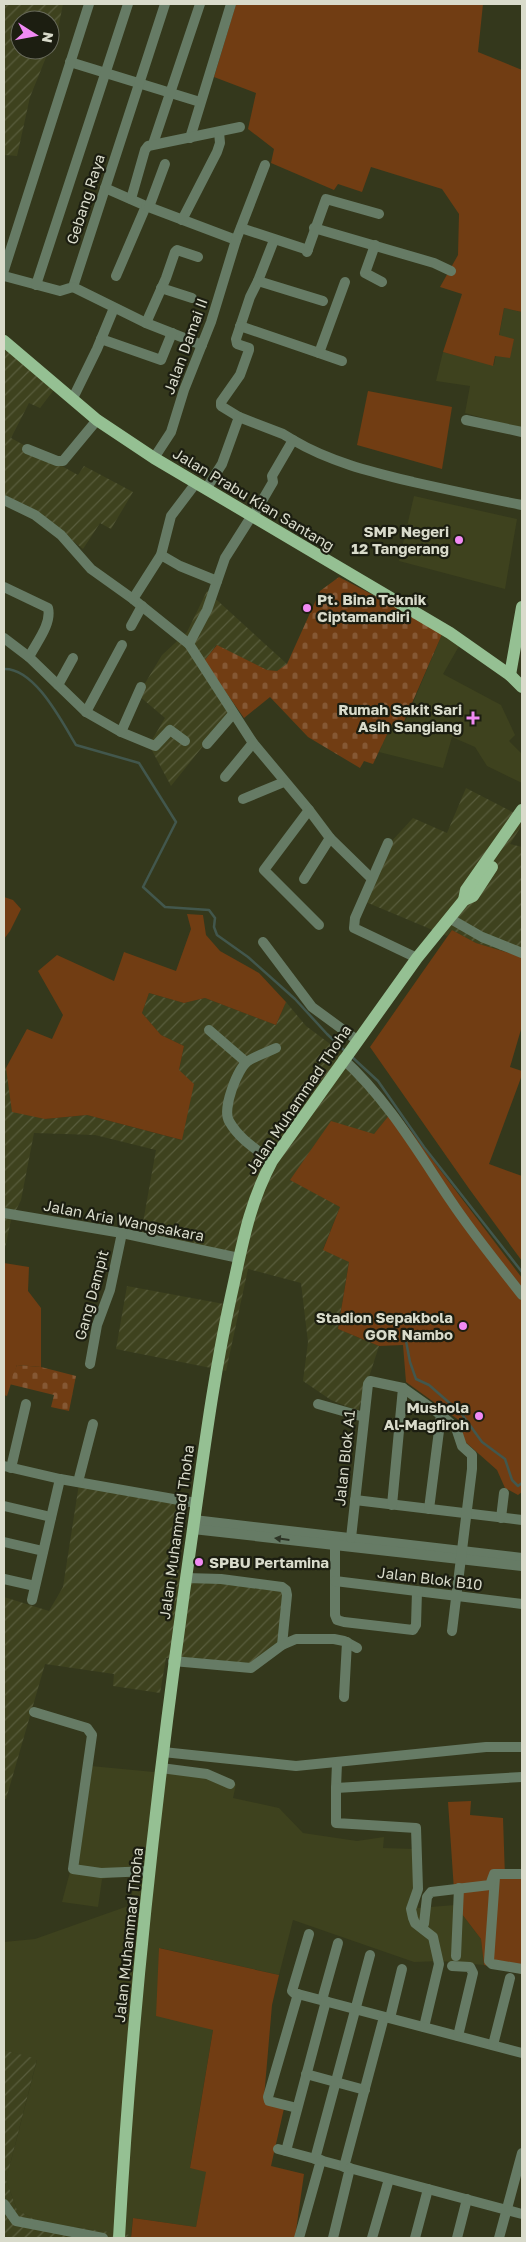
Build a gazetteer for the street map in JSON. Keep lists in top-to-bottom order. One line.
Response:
{"streets":{"main road":["Jalan Prabu Kian Santang","Jalan Muhammad Thoha"],"street":["Gebang Raya","Jalan Damai II","Jalan Aria Wangsakara","Gang Dampit","Jalan Blok A1","Jalan Blok B10"]},"crossings":[["Jalan Damai II","Jalan Prabu Kian Santang"],["Jalan Muhammad Thoha","Jalan Aria Wangsakara"],["Jalan Aria Wangsakara","Gang Dampit"]],"places":{"other":["SMP Negeri 12 Tangerang","Pt. Bina Teknik Ciptamandiri","Stadion Sepakbola GOR Nambo","Mushola Al-Magfiroh","SPBU Pertamina"],"health":["Rumah Sakit Sari Asih Sangiang"]},"north":"right"}
